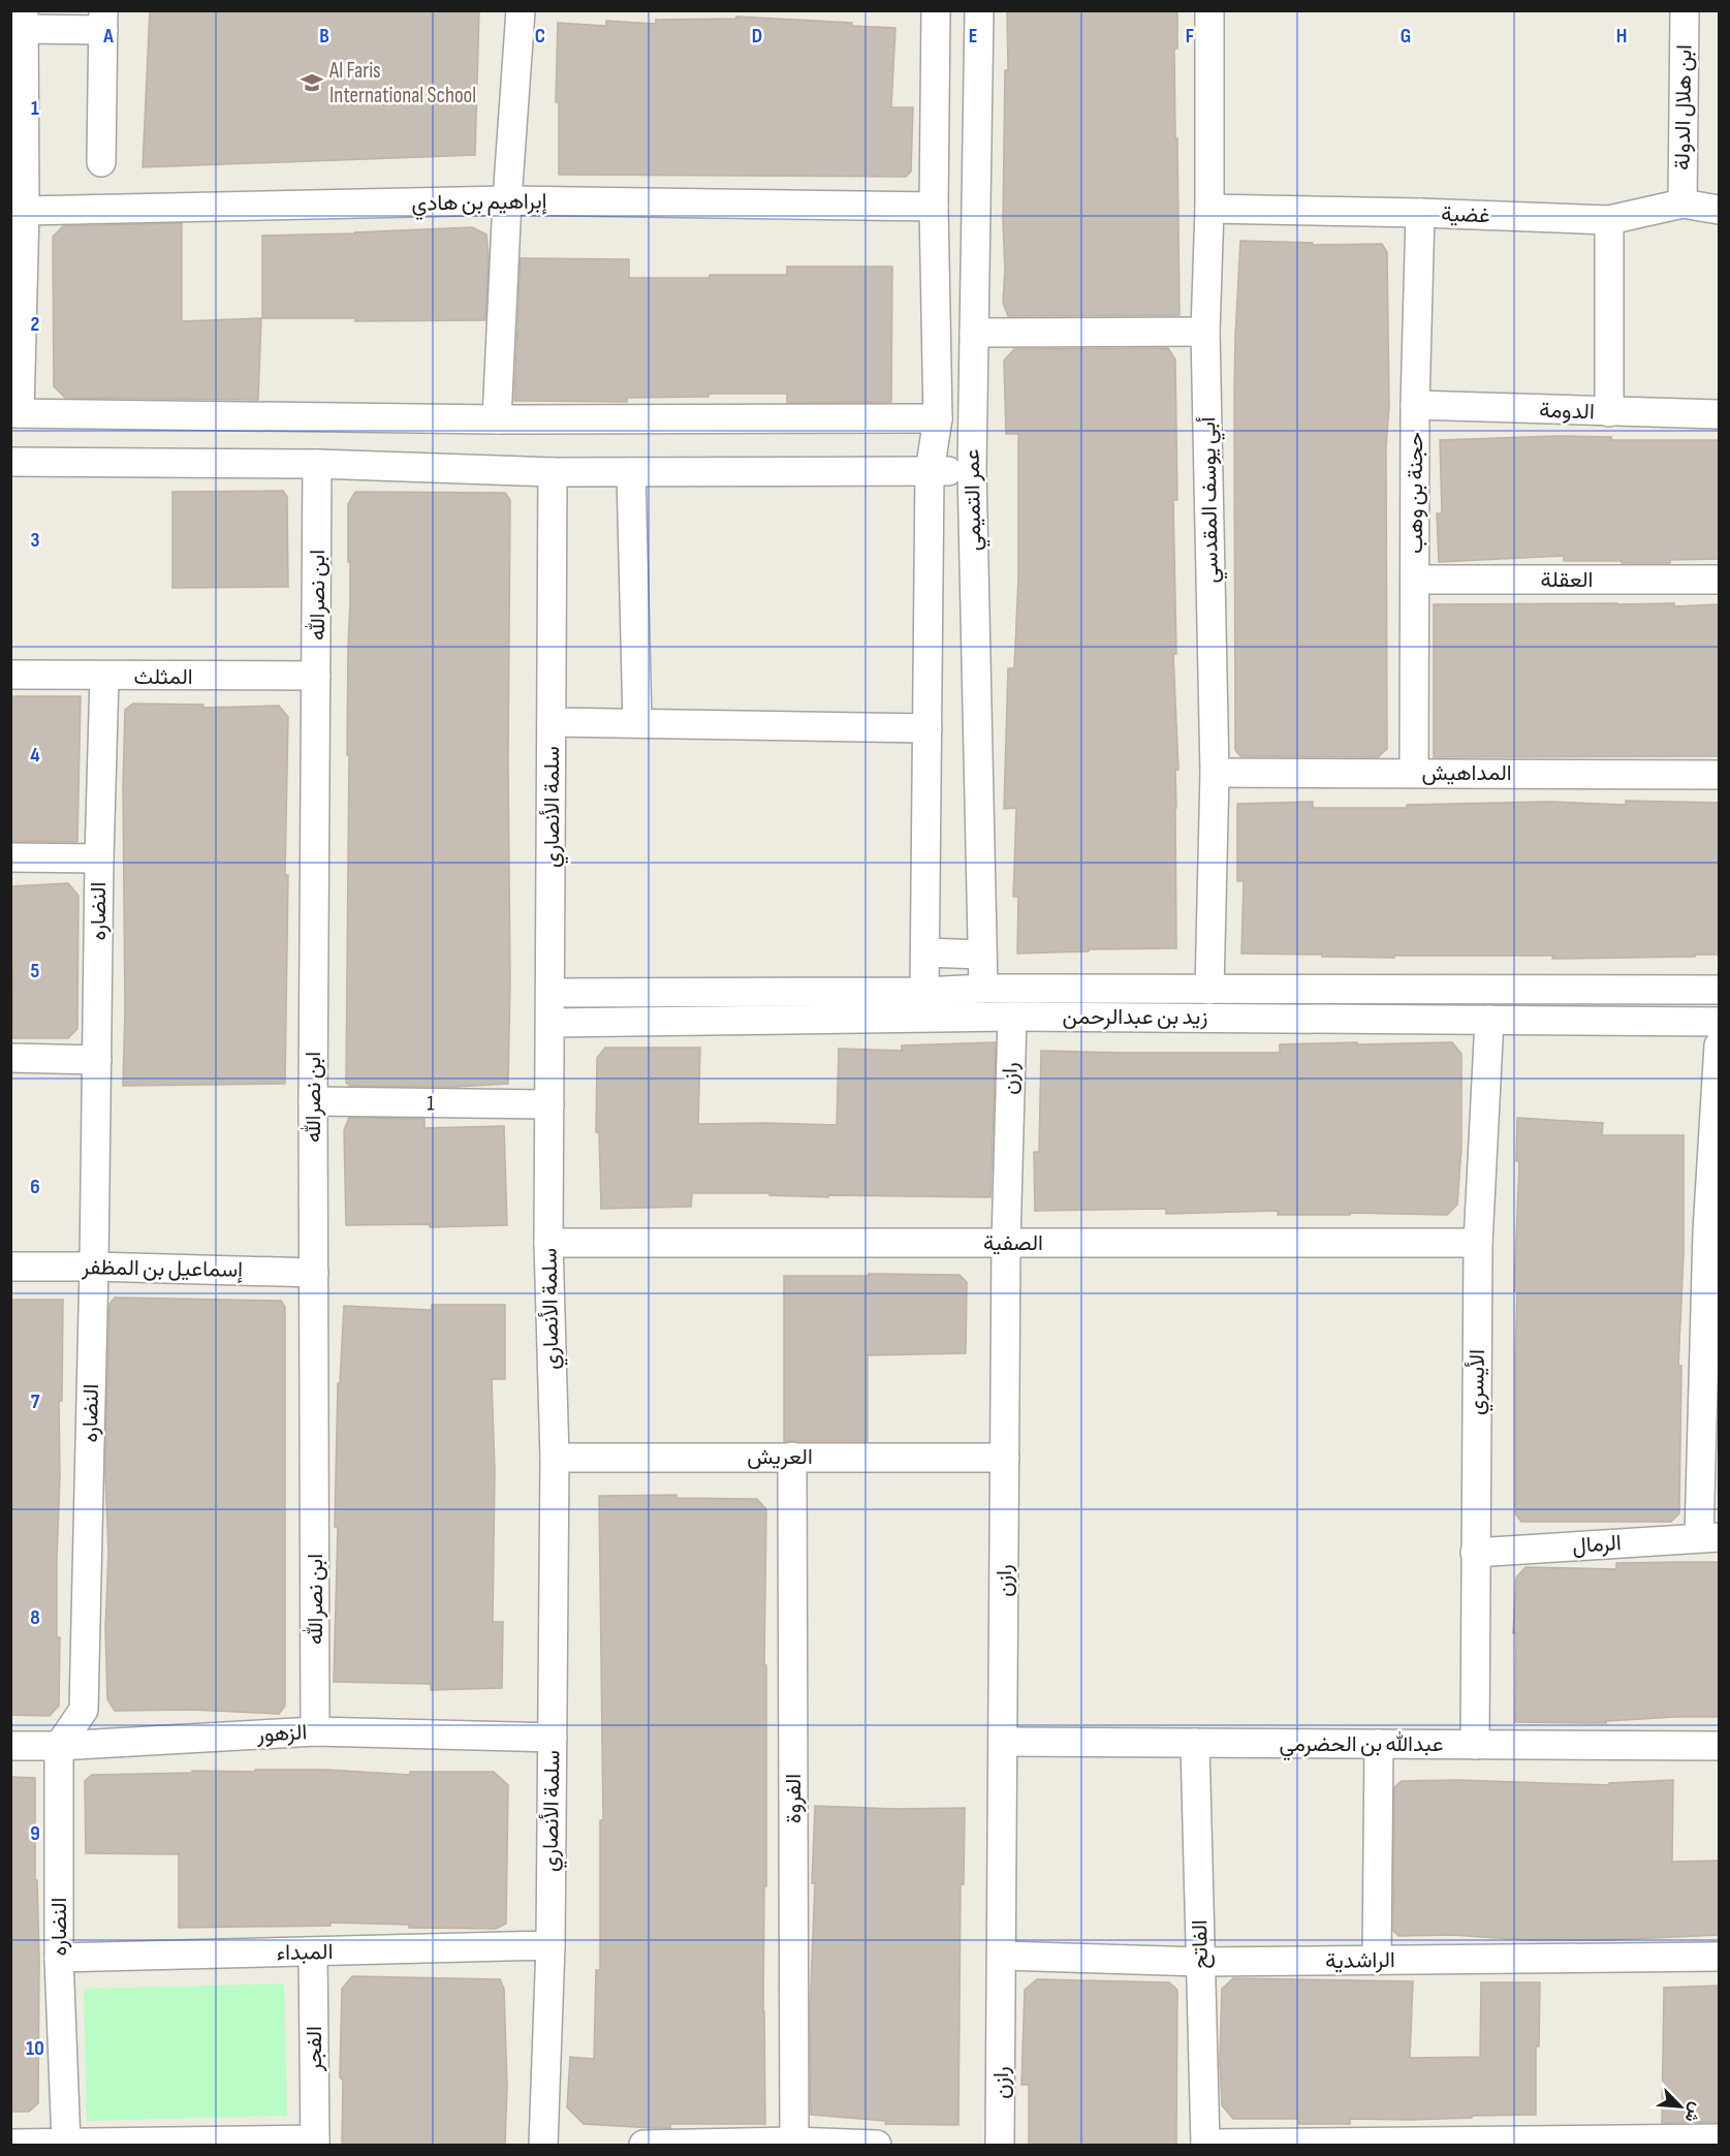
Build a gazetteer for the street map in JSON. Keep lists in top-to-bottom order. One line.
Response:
{"streets":{"street":["ابن هلال الدولة","إبراهيم بن هادي","غضية","الدومة","حجنة بن وهب","عمر التميمي","أبي يوسف المقدسي","العقلة","ابن نصرالله","المثلث","المداهيش","سلمة الأنصاري","النضاره","زيد بن عبدالرحمن","رازن","1","الصفية","إسماعيل بن المظفر","الأيسري","العريش","الرمال","الزهور","عبدالله بن الحضرمي","الفروة","الفاتح","المبداء","الراشدية","الفجر"]},"crossings":[["ابن هلال الدولة","غضية"],["غضية","حجنة بن وهب"],["غضية","أبي يوسف المقدسي"],["الدومة","حجنة بن وهب"],["حجنة بن وهب","العقلة"],["حجنة بن وهب","المداهيش"],["عمر التميمي","زيد بن عبدالرحمن"],["أبي يوسف المقدسي","المداهيش"],["أبي يوسف المقدسي","زيد بن عبدالرحمن"],["ابن نصرالله","المثلث"],["ابن نصرالله","1"],["ابن نصرالله","إسماعيل بن المظفر"],["ابن نصرالله","الزهور"],["المثلث","النضاره"],["سلمة الأنصاري","زيد بن عبدالرحمن"],["سلمة الأنصاري","1"],["سلمة الأنصاري","الصفية"],["سلمة الأنصاري","العريش"],["سلمة الأنصاري","الزهور"],["سلمة الأنصاري","المبداء"],["النضاره","إسماعيل بن المظفر"],["النضاره","الزهور"],["النضاره","المبداء"],["زيد بن عبدالرحمن","رازن"],["زيد بن عبدالرحمن","الأيسري"],["رازن","الصفية"],["رازن","العريش"],["رازن","عبدالله بن الحضرمي"],["رازن","الراشدية"],["الصفية","الأيسري"],["الأيسري","الرمال"],["الأيسري","عبدالله بن الحضرمي"],["العريش","الفروة"],["عبدالله بن الحضرمي","الفاتح"],["الفاتح","الراشدية"],["المبداء","الفجر"]],"places":{"school or university":["Al Faris International School"]},"north":"bottom right","grid":{"columns":["A","B","C","D","E","F","G","H"],"rows":["1","2","3","4","5","6","7","8","9","10"]}}
